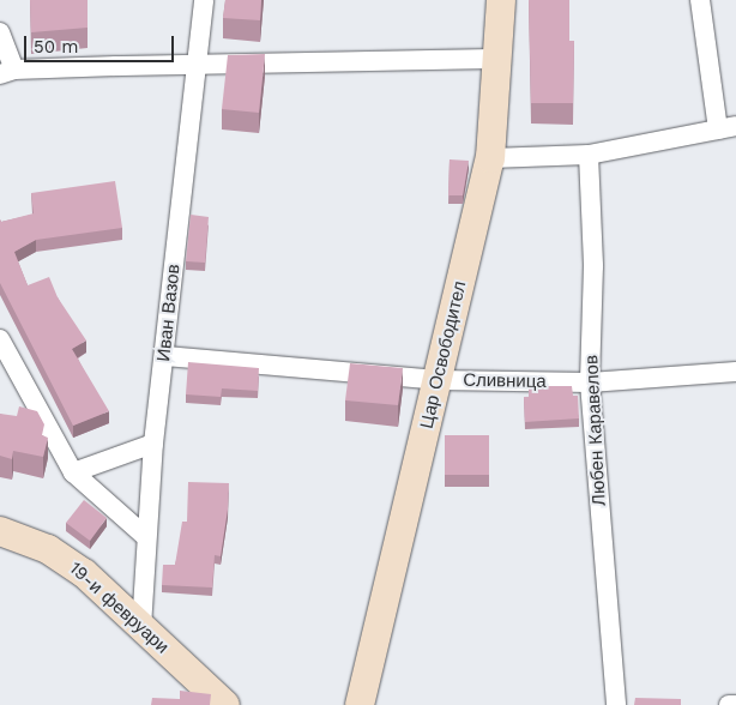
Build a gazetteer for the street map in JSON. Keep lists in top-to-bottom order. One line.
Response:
{"streets":{"main road":["Цар Освободител","19-и февруари"],"street":["Иван Вазов","Сливница","Любен Каравелов"]},"crossings":[["Иван Вазов","Сливница"],["Иван Вазов","19-и февруари"],["Цар Освободител","Сливница"],["Сливница","Любен Каравелов"]],"scale_bar":"50 m"}
